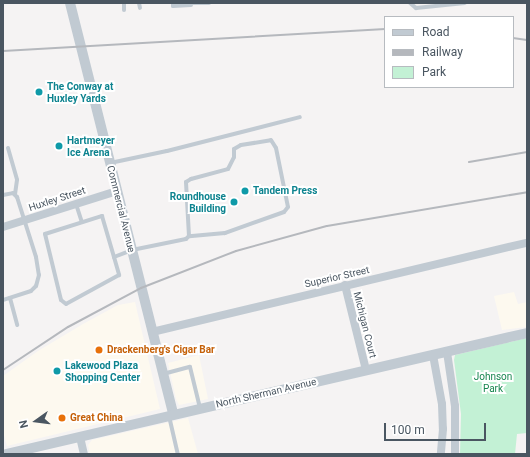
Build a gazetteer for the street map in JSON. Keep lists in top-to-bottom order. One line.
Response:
{"streets":{"street":["Huxley Street","Commercial Avenue","Superior Street","Michigan Court","North Sherman Avenue"]},"crossings":[["Huxley Street","Commercial Avenue"],["Commercial Avenue","Superior Street"],["Commercial Avenue","North Sherman Avenue"],["Superior Street","Michigan Court"],["Michigan Court","North Sherman Avenue"]],"parks":["Johnson Park"],"places":["The Conway at Huxley Yards","Hartmeyer Ice Arena","Tandem Press","Roundhouse Building","Drackenberg's Cigar Bar","Lakewood Plaza Shopping Center","Great China"],"legend":["Road","Railway","Park"],"scale_bar":"100 m","north":"left"}
